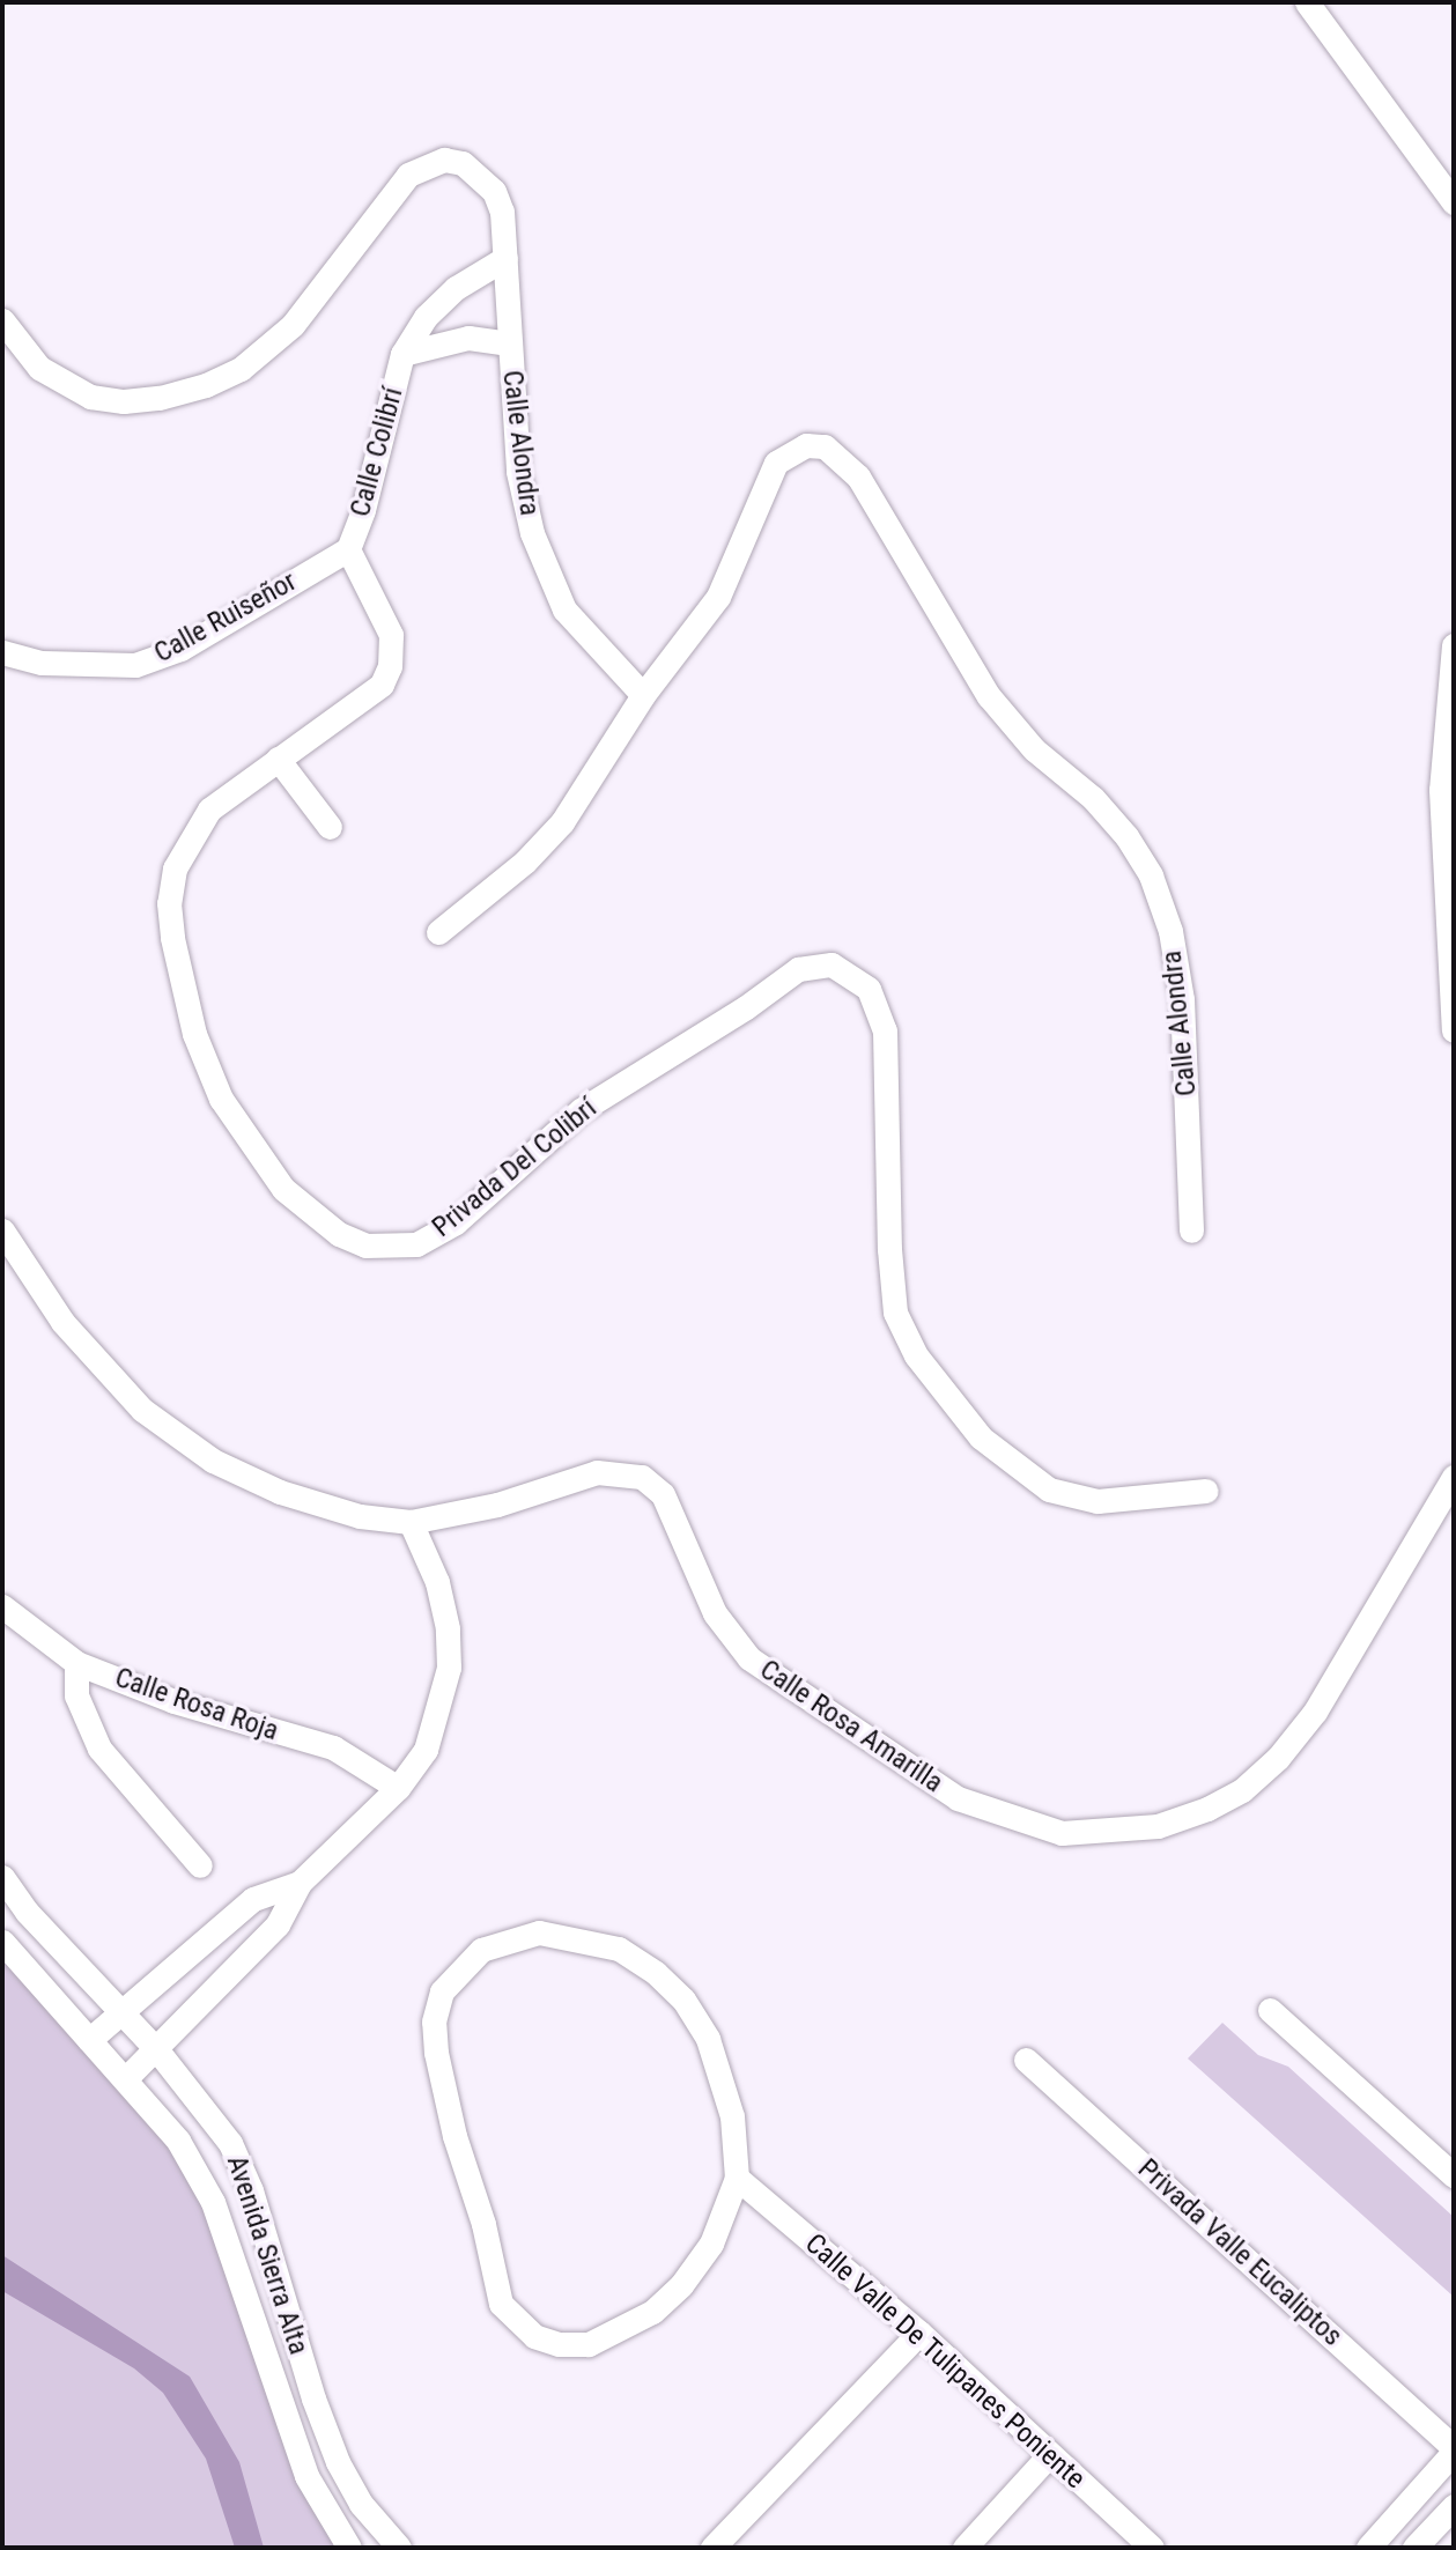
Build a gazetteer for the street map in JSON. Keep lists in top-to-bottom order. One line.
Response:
{"streets":{"street":["Calle Alondra","Calle Colibrí","Calle Ruiseñor","Privada Del Colibrí","Calle Rosa Roja","Calle Rosa Amarilla","Privada Valle Eucaliptos","Avenida Sierra Alta","Calle Valle De Tulipanes Poniente"]},"crossings":[["Calle Alondra","Calle Colibrí"],["Calle Colibrí","Calle Ruiseñor"],["Calle Colibrí","Privada Del Colibrí"],["Calle Ruiseñor","Privada Del Colibrí"]]}
